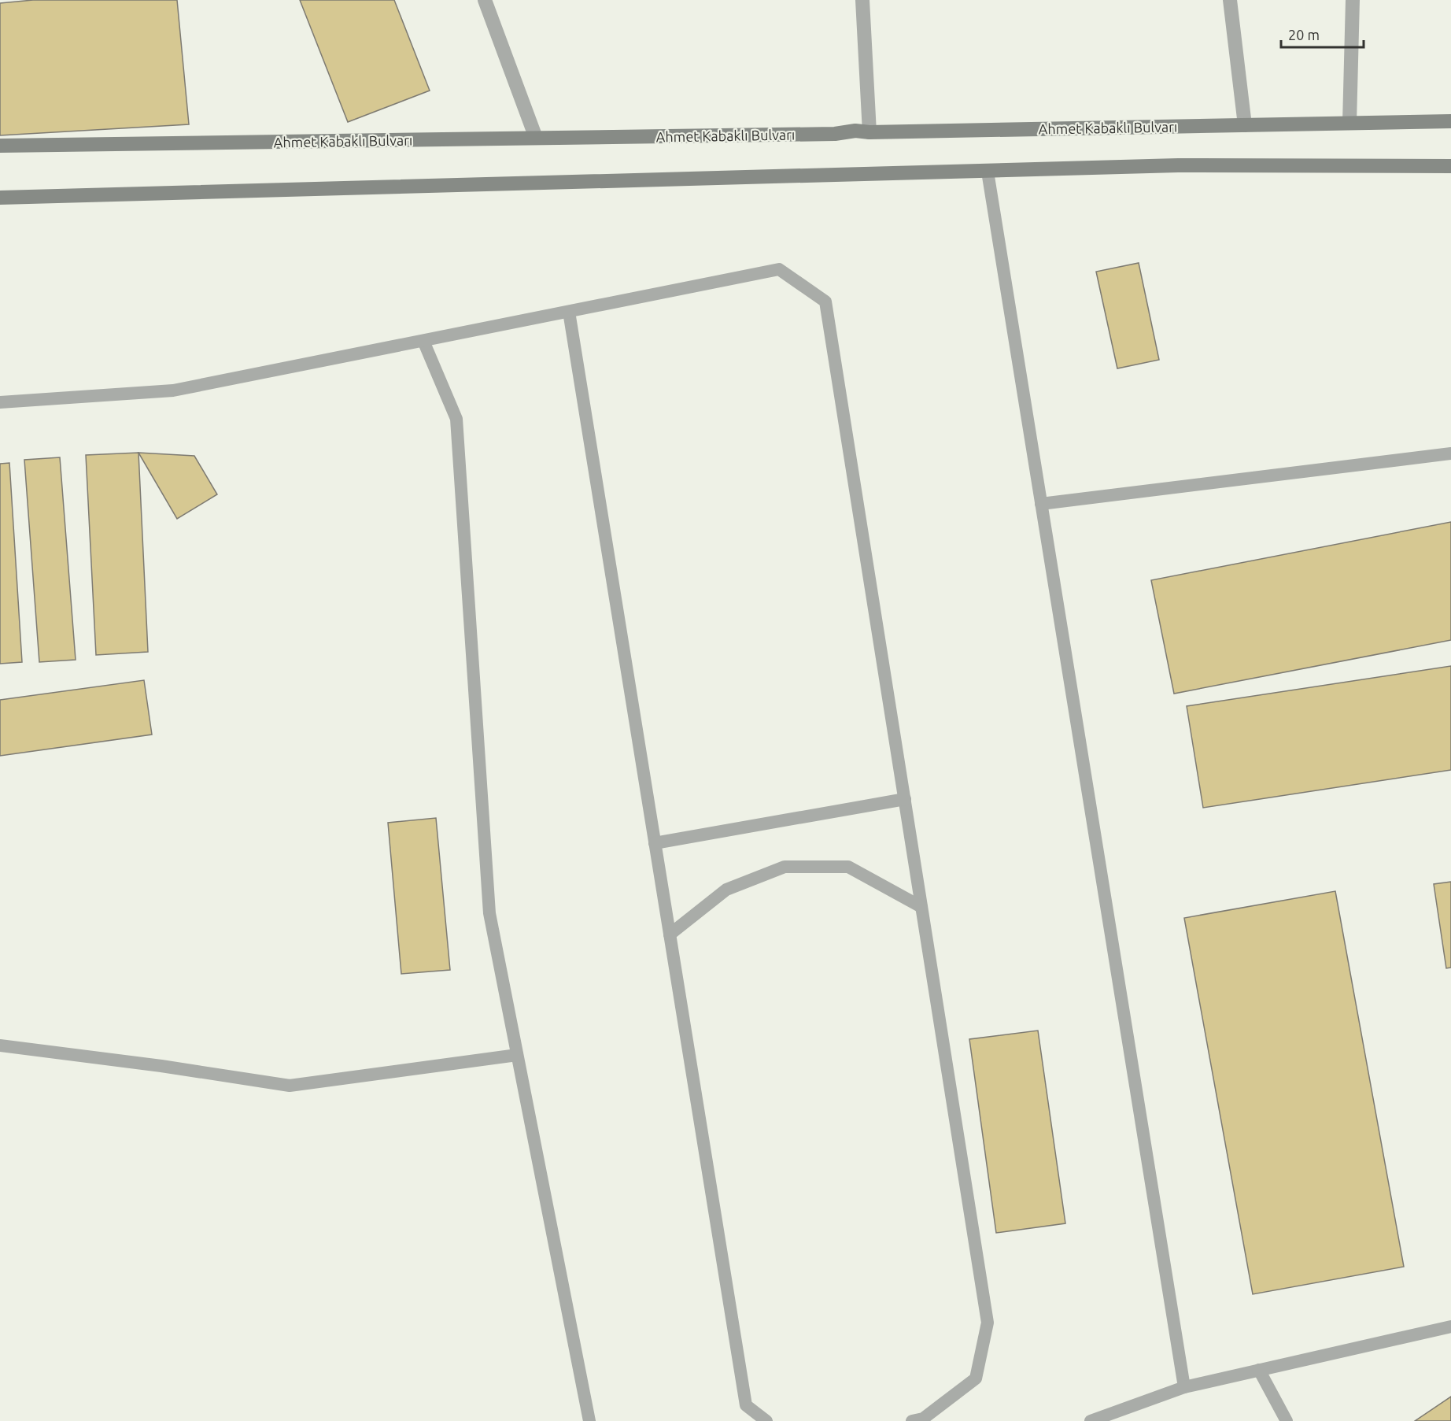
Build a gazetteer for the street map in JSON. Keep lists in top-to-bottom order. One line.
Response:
{"streets":{"main road":["Ahmet Kabaklı Bulvarı"]},"scale_bar":"20 m"}
